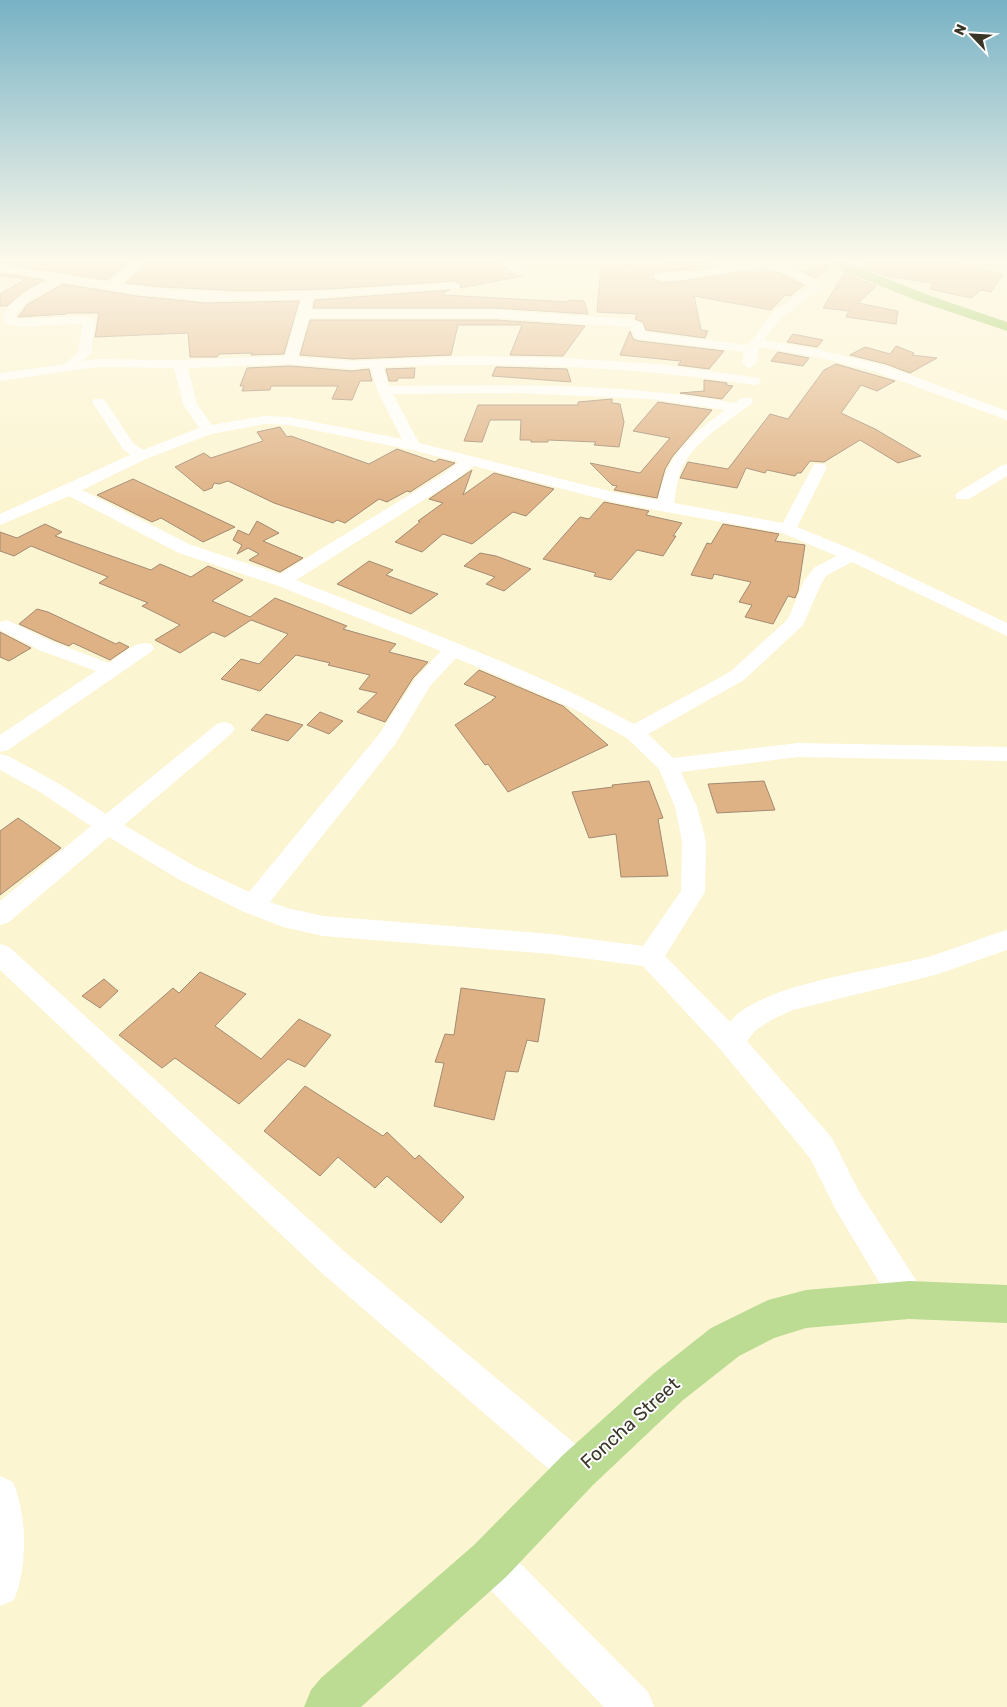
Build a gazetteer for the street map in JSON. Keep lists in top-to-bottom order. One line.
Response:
{"streets":{"main road":["Foncha Street"]},"north":"top left"}
